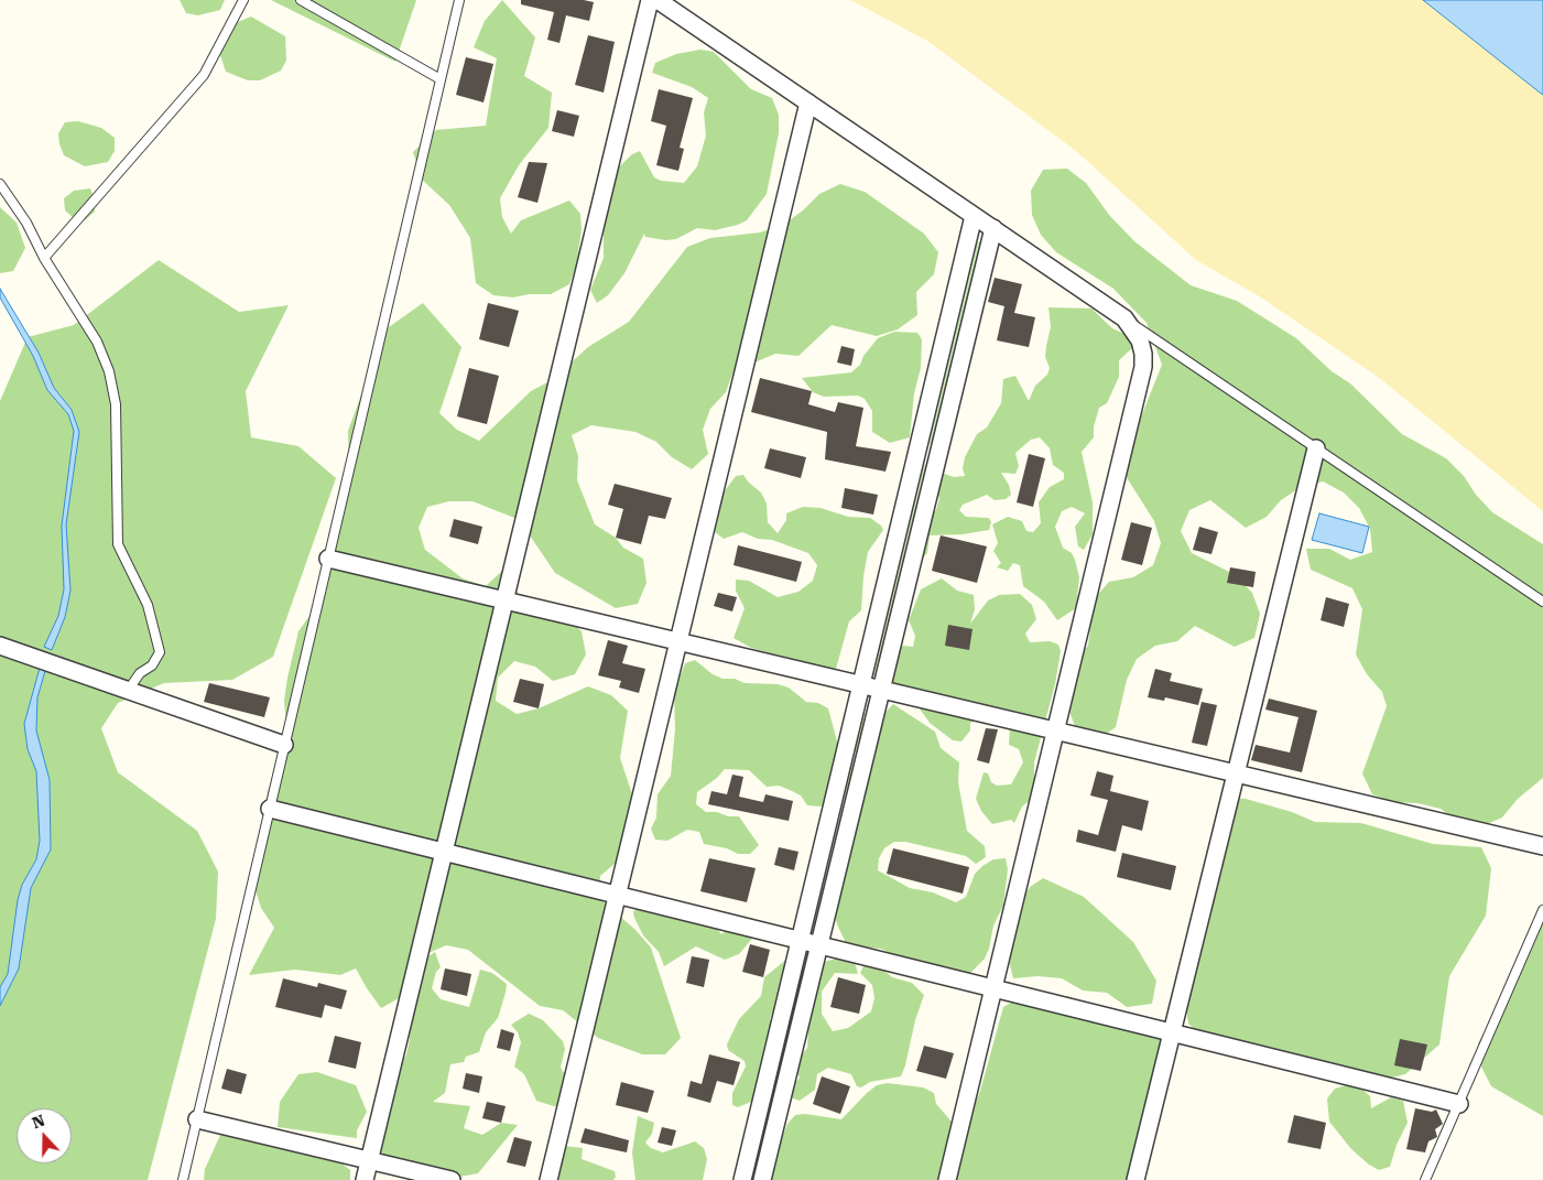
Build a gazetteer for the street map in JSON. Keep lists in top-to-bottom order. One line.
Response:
{"north":"top"}
